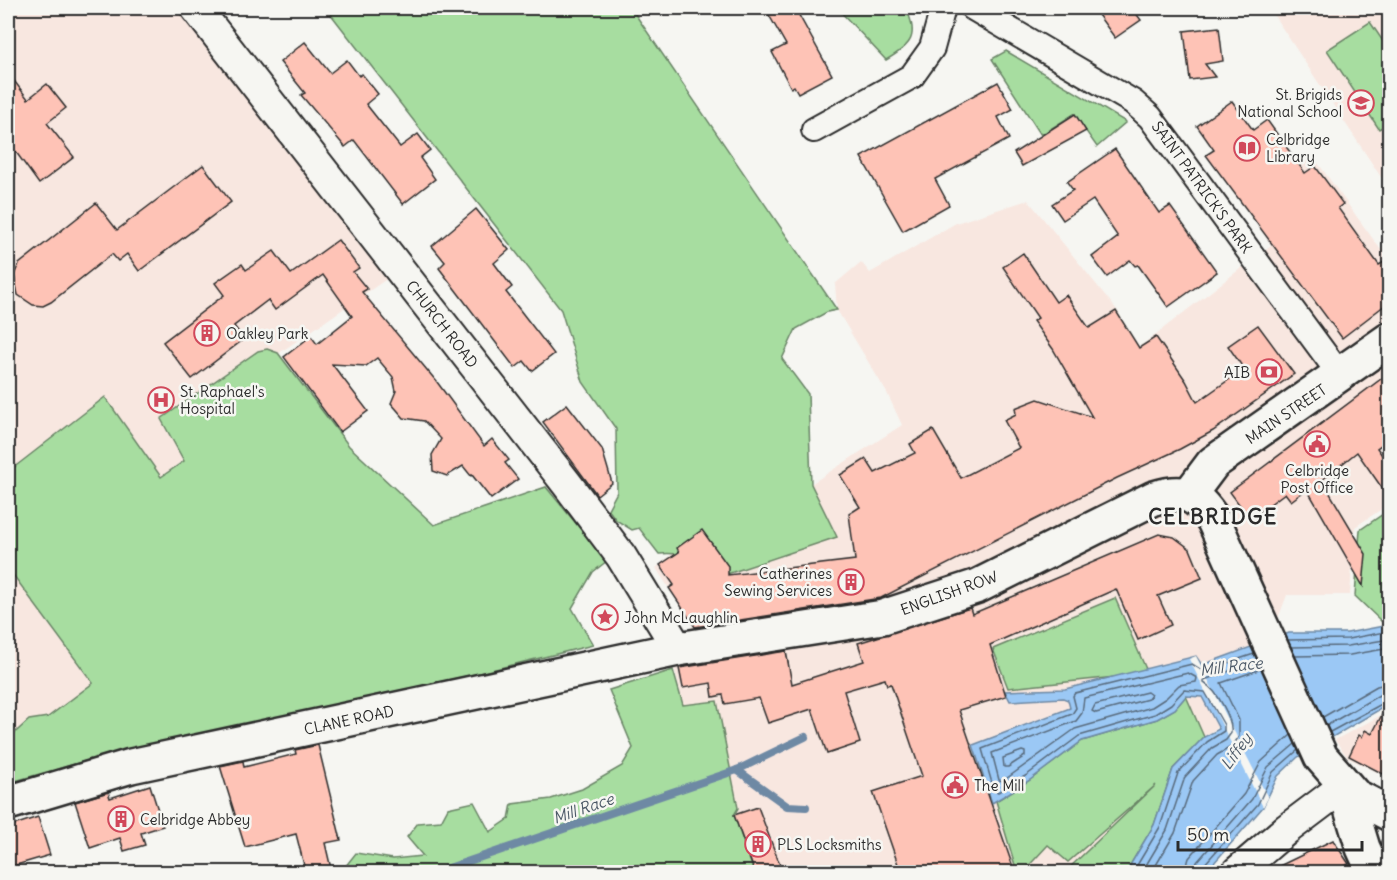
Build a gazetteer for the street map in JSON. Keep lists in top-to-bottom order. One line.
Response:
{"streets":{"main road":["MAIN STREET","ENGLISH ROW","CLANE ROAD"],"street":["SAINT PATRICK'S PARK","CHURCH ROAD"]},"crossings":[["SAINT PATRICK'S PARK","MAIN STREET"],["CHURCH ROAD","ENGLISH ROW"],["CHURCH ROAD","CLANE ROAD"],["MAIN STREET","ENGLISH ROW"],["ENGLISH ROW","CLANE ROAD"]],"districts":["CELBRIDGE"],"water":["Mill Race","Liffey"],"places":{"school or university":["St. Brigids National School"],"library":["Celbridge Library"],"building":["Oakley Park","Catherines Sewing Services","Celbridge Abbey","PLS Locksmiths"],"bank":["AIB"],"hospital":["St. Raphael's Hospital"],"public building":["Celbridge Post Office","The Mill"],"place":["John McLaughlin"]},"scale_bar":"50 m"}
